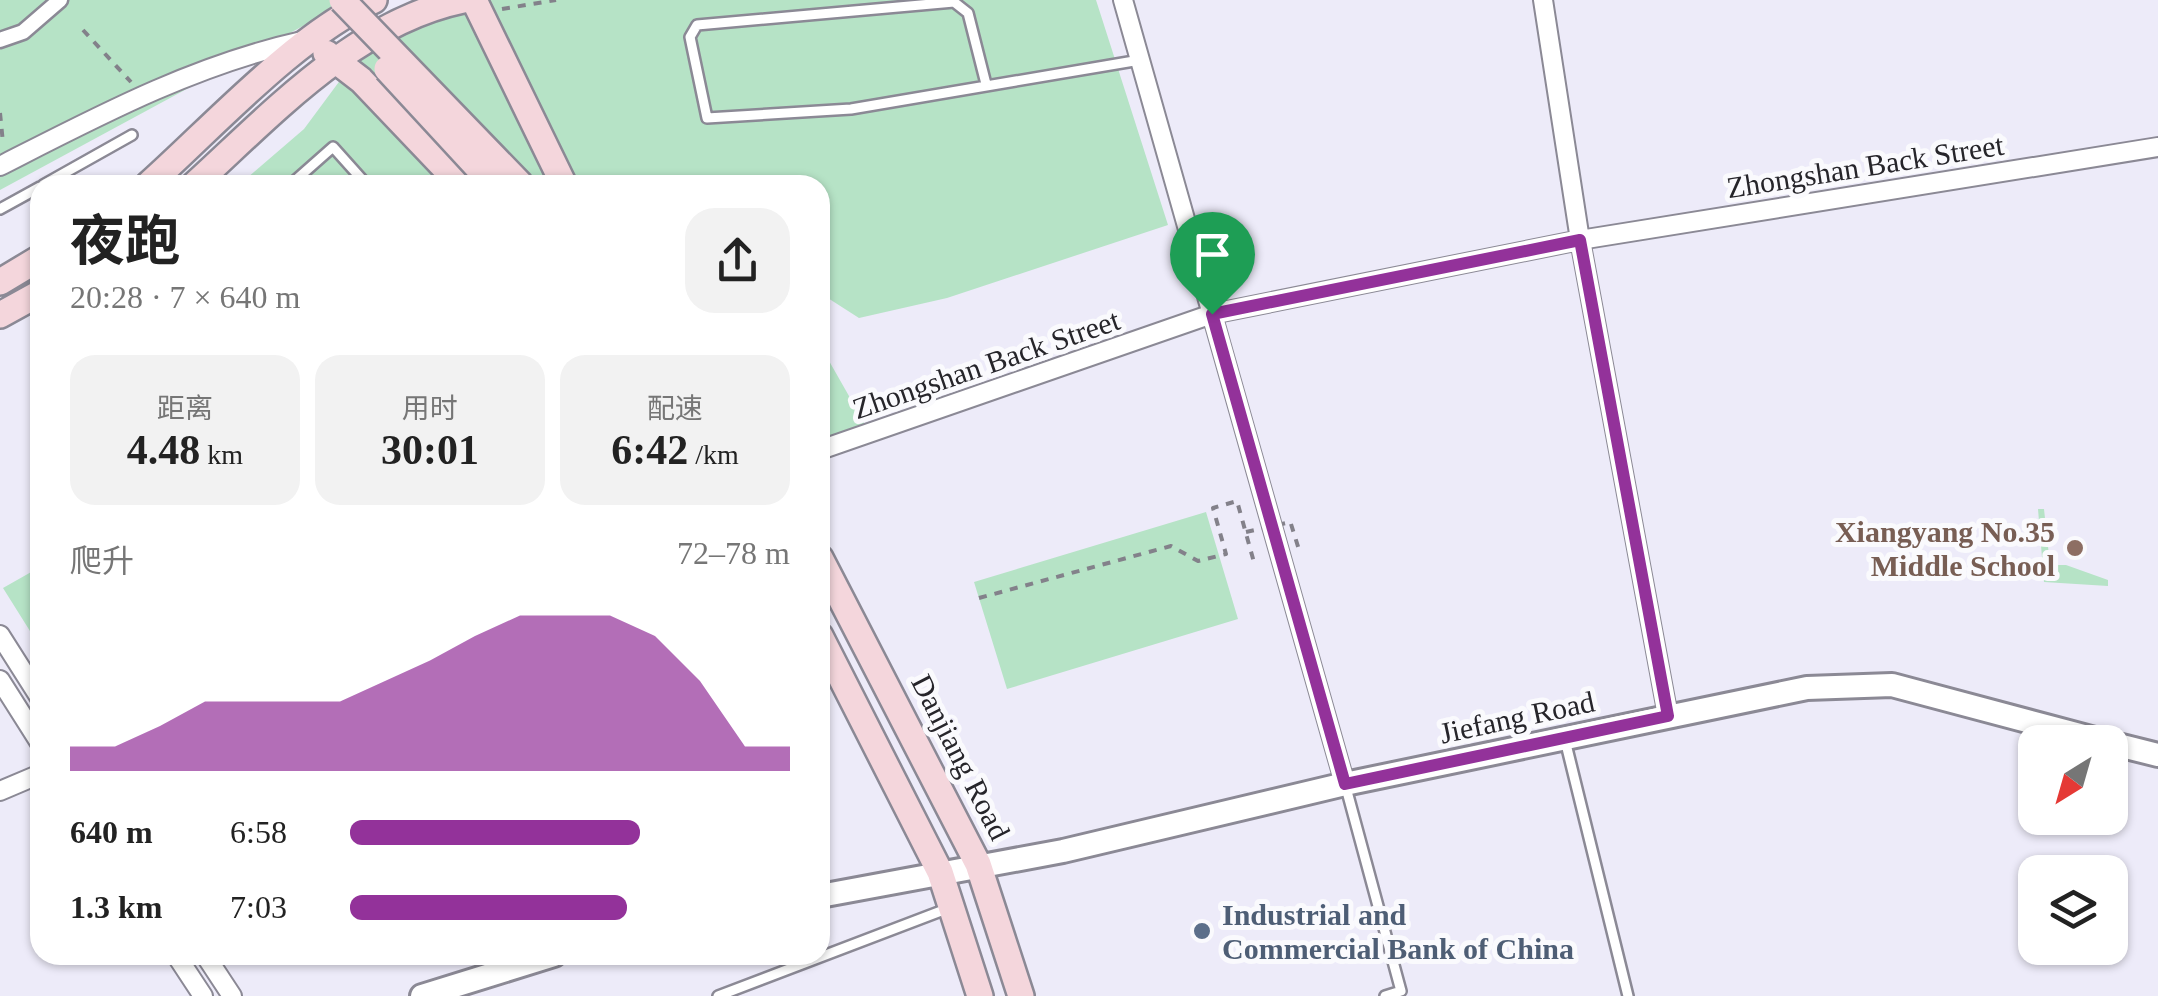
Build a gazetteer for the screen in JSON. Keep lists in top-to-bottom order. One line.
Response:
{"streets":{"main road":["Danjiang Road"],"street":["Zhongshan Back Street","Jiefang Road"]},"crossings":[["Jiefang Road","Danjiang Road"]],"places":["Xiangyang No.35 Middle School","Industrial and Commercial Bank of China"],"north":"bottom left","page":{"heading":["夜跑","20:28 · 7 × 640 m"],"stats":[["距离","4.48 km"],["用时","30:01"],["配速","6:42 /km"]],"chart":["爬升","72–78 m"],"list":[{"name":"640 m","note":"6:58"},{"name":"1.3 km","note":"7:03"}]}}
